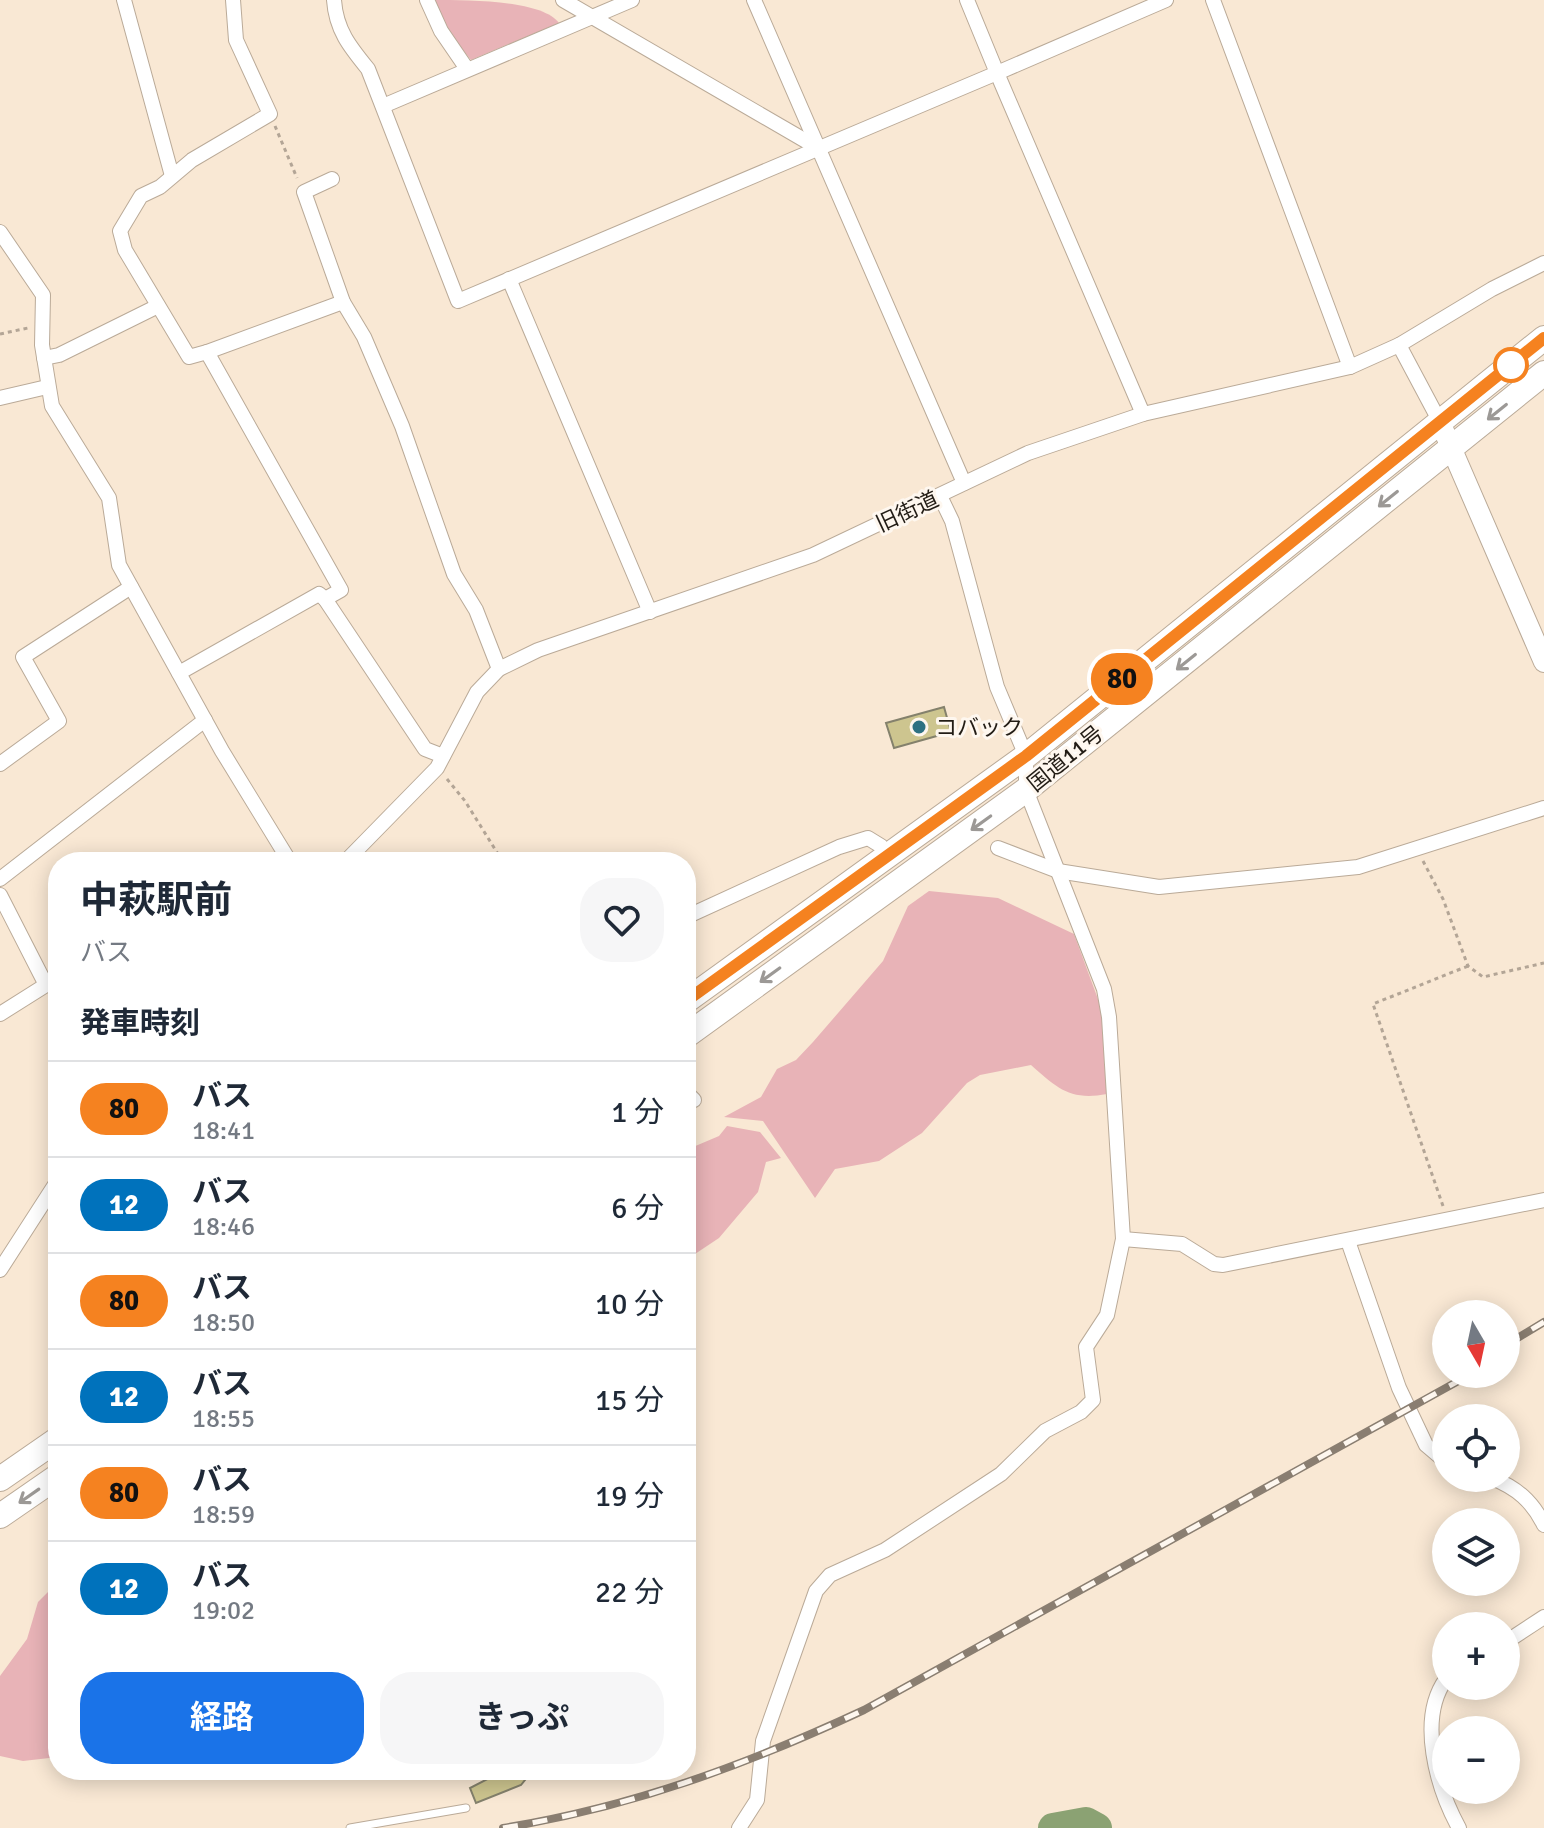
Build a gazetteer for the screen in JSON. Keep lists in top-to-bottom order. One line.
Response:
{"streets":{"highway":["国道11号"],"street":["旧街道"]},"places":["コバック"],"lines":["bus line 80"],"north":"bottom","page":{"on_map":"80","heading":[["中萩駅前","バス"],"発車時刻"],"list":[{"mark":"80","name":"バス","note":"18:41","value":"1 分"},{"mark":"12","name":"バス","note":"18:46","value":"6 分"},{"mark":"80","name":"バス","note":"18:50","value":"10 分"},{"mark":"12","name":"バス","note":"18:55","value":"15 分"},{"mark":"80","name":"バス","note":"18:59","value":"19 分"},{"mark":"12","name":"バス","note":"19:02","value":"22 分"}],"map_buttons":["+","−"],"buttons":["経路","きっぷ"]}}
